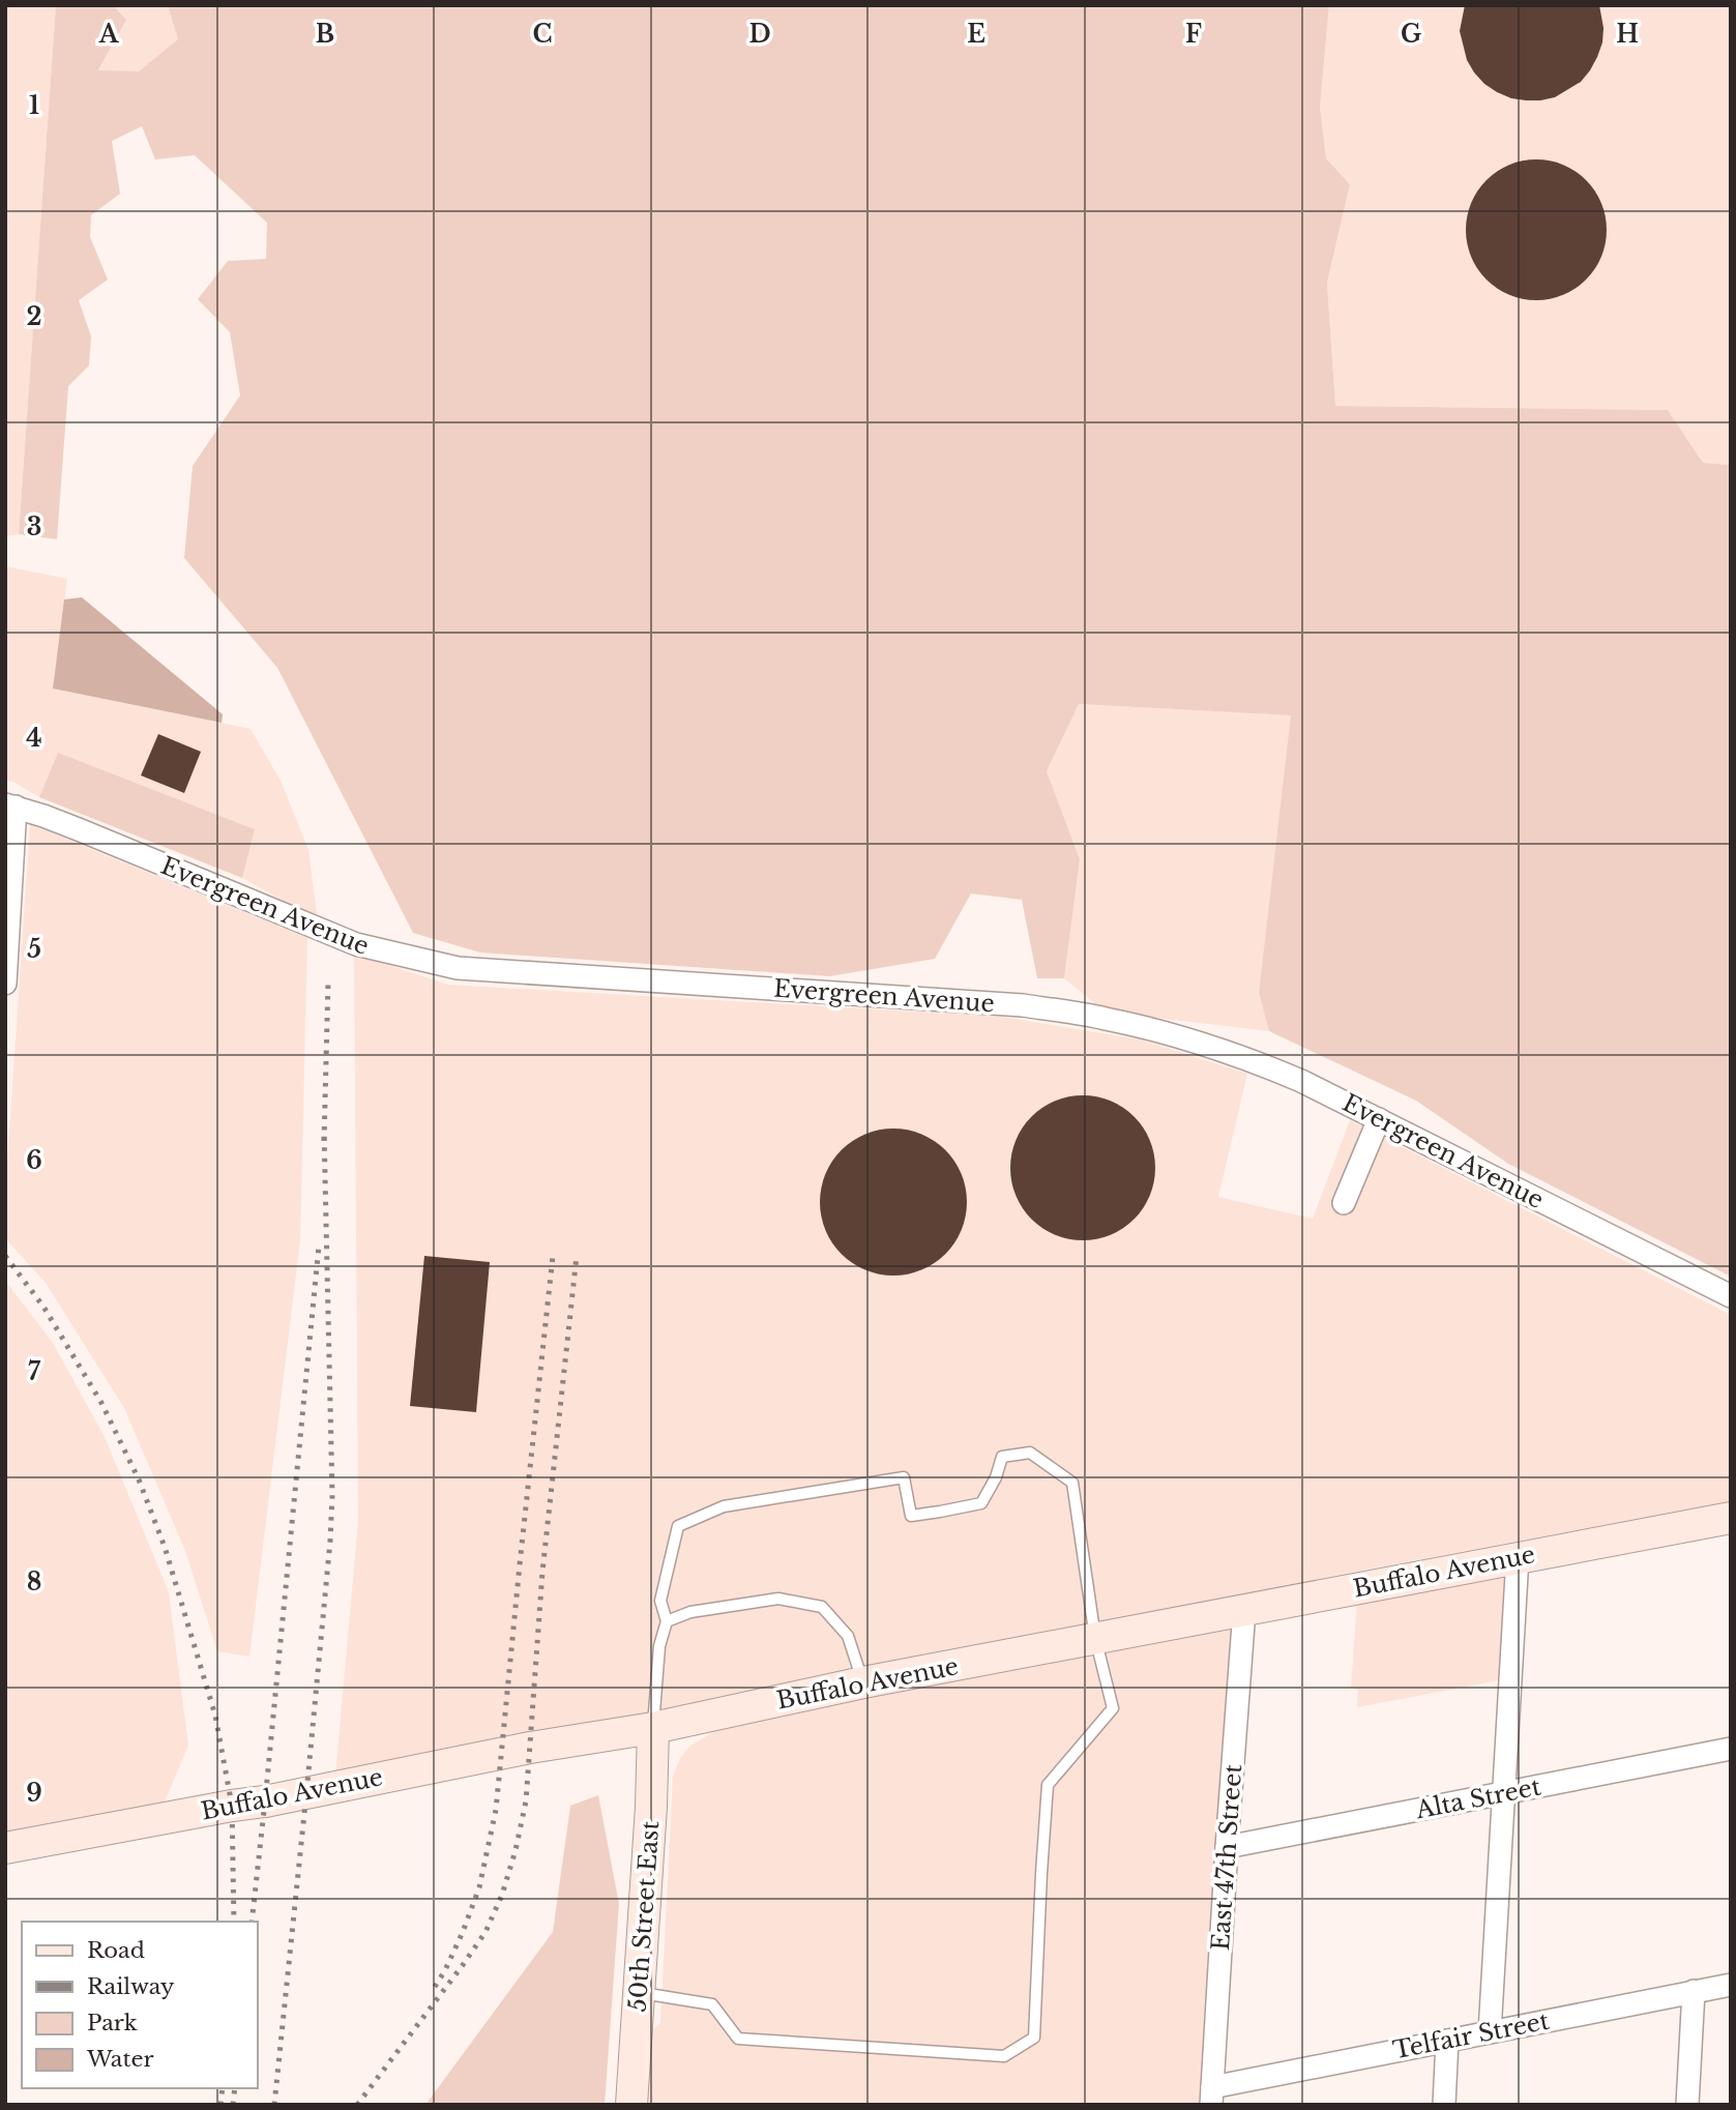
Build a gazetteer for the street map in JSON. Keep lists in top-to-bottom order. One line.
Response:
{"streets":{"street":["Evergreen Avenue","Buffalo Avenue","Alta Street","East 47th Street","50th Street East","Telfair Street"]},"crossings":[["Buffalo Avenue","East 47th Street"],["Buffalo Avenue","50th Street East"],["Alta Street","East 47th Street"],["East 47th Street","Telfair Street"]],"legend":["Road","Railway","Park","Water"],"grid":{"columns":["A","B","C","D","E","F","G","H"],"rows":["1","2","3","4","5","6","7","8","9"]}}
